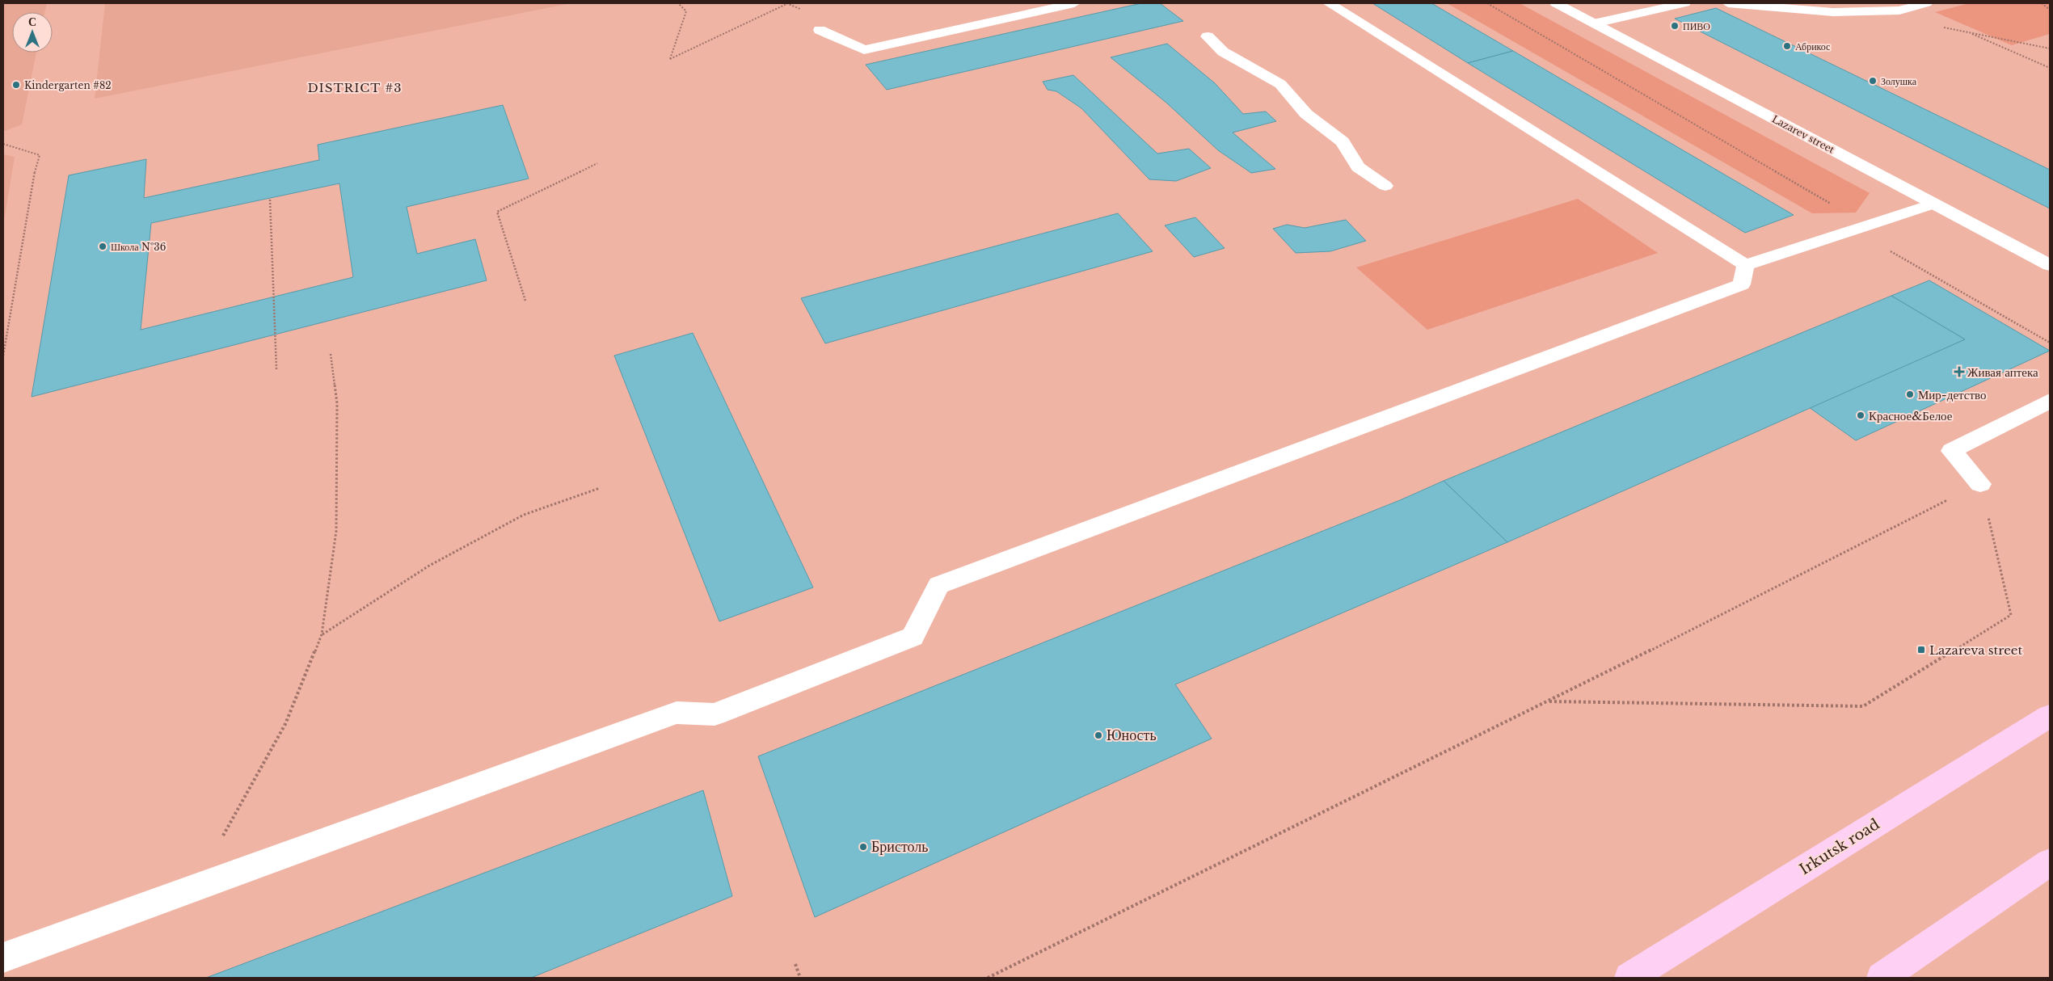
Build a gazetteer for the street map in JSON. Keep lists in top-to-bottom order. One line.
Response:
{"streets":{"main road":["Irkutsk road"],"street":["Lazarev street"]},"districts":["DISTRICT #3"],"places":{"other":["ПИВО","Абрикос","Золушка","Kindergarten #82","Школа №36","Мир-детство","Красное&Белое","Юность","Бристоль"],"health":["Живая аптека"],"transit":["Lazareva street"]},"north":"top"}
